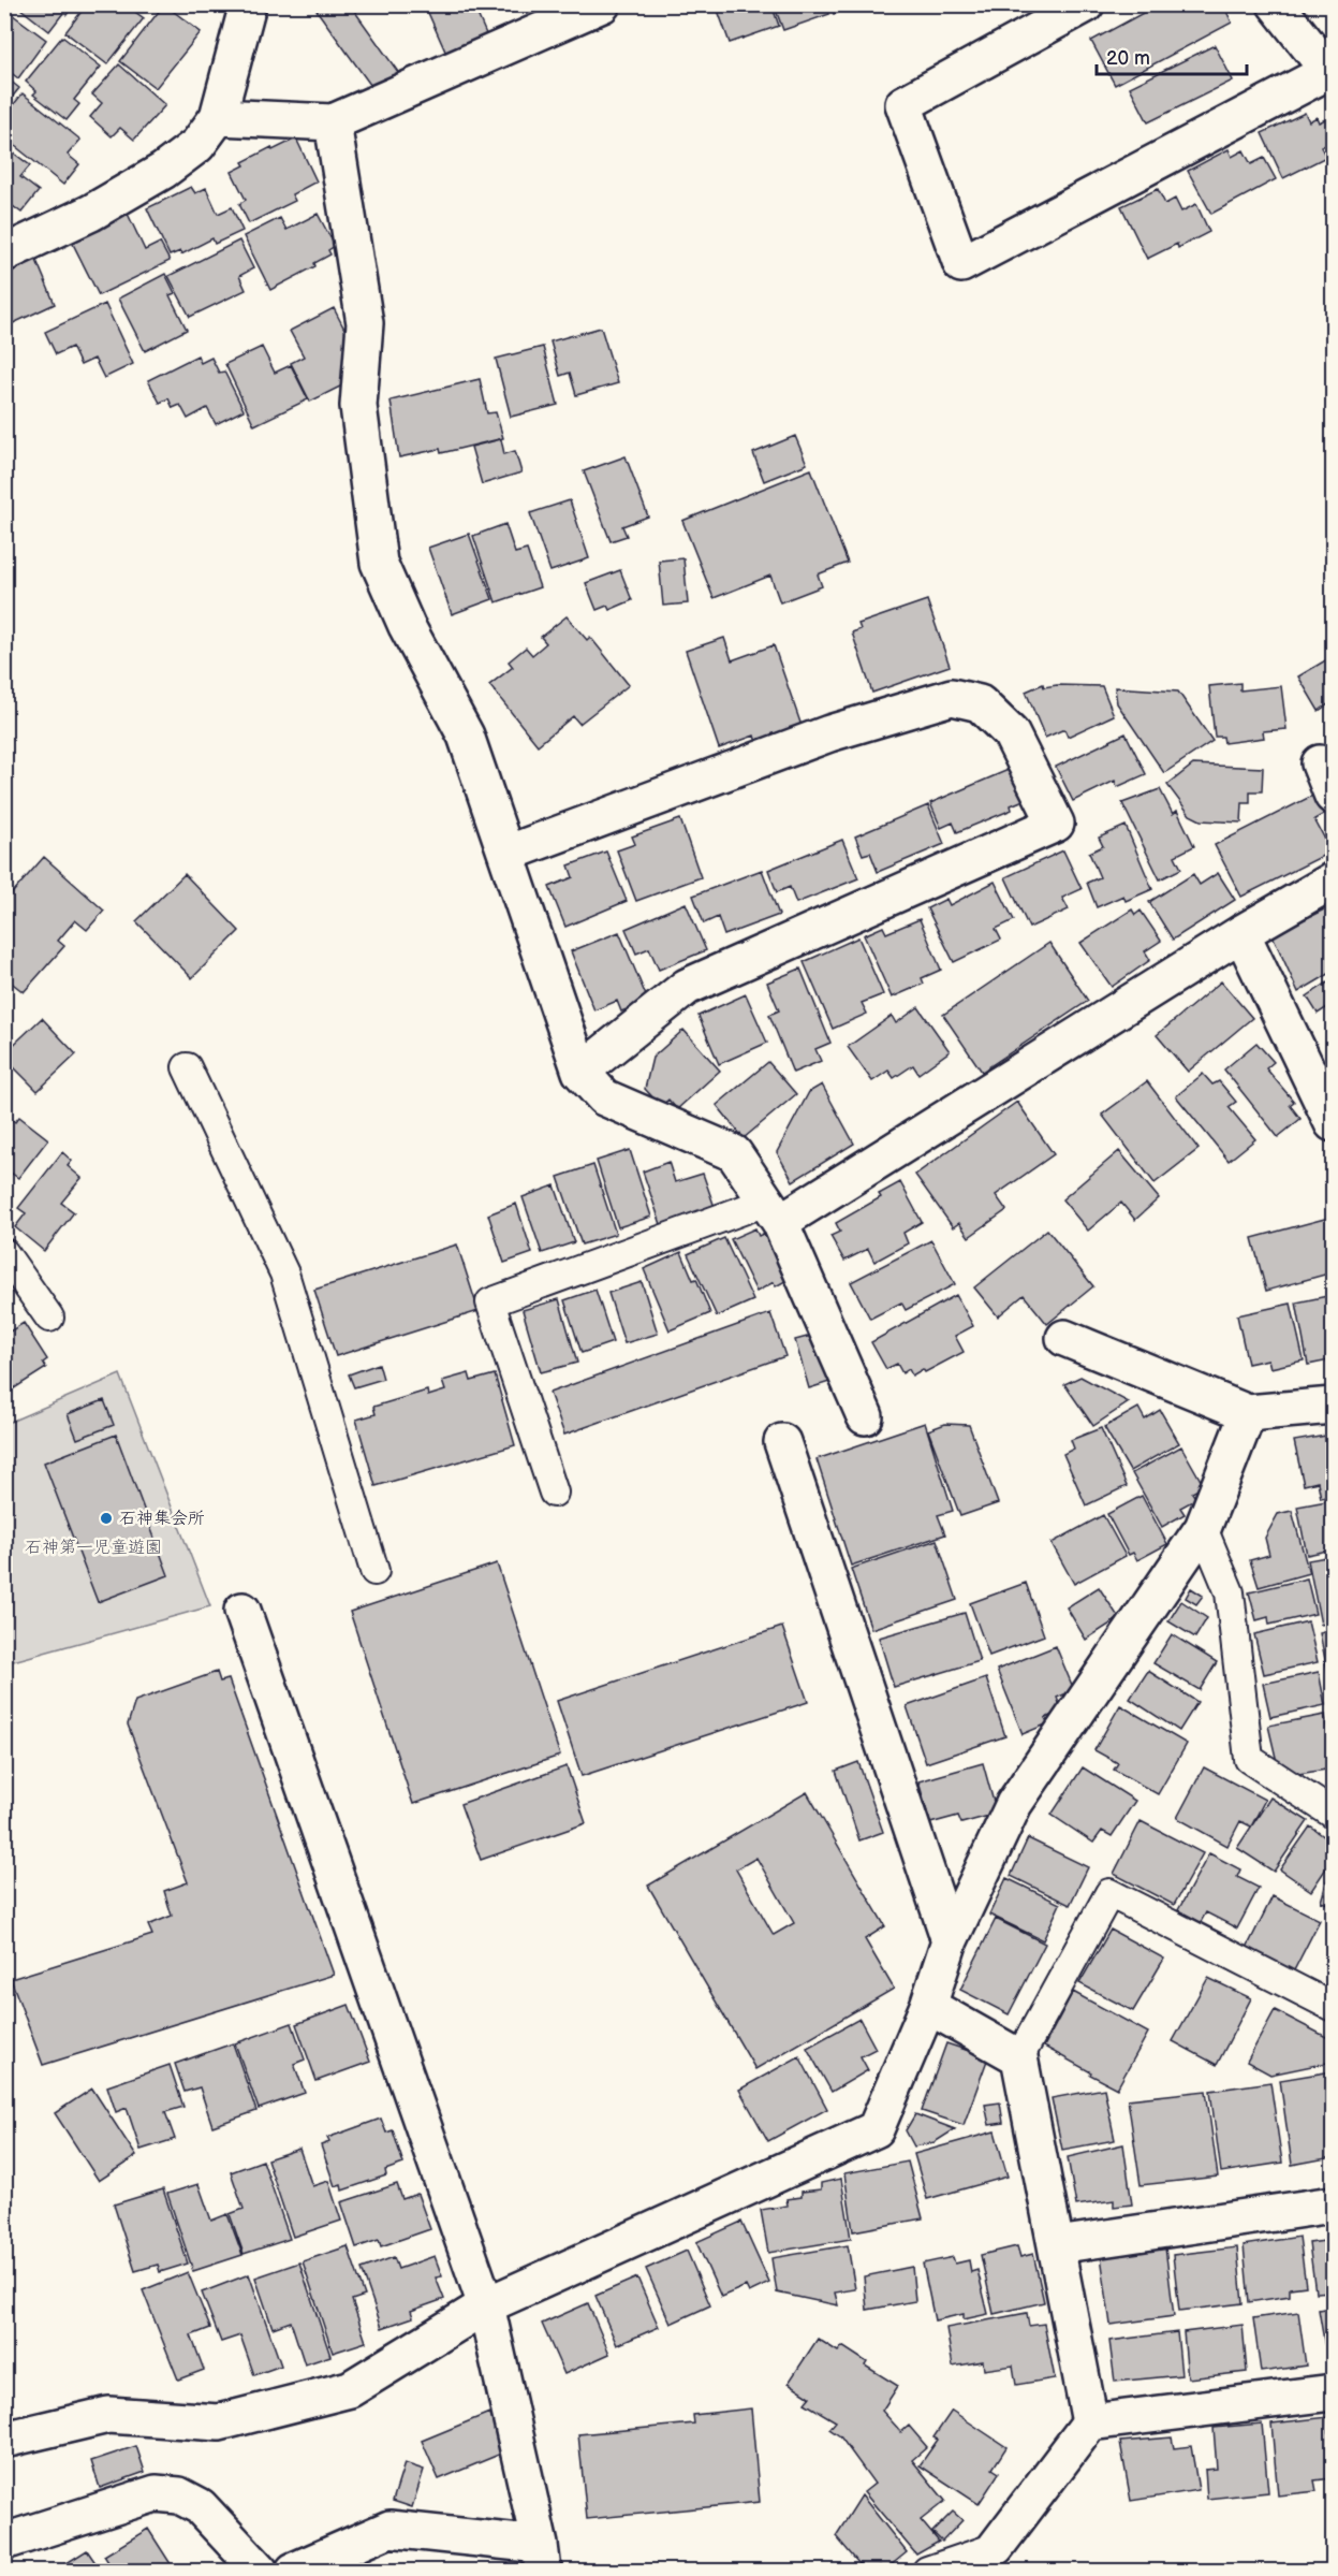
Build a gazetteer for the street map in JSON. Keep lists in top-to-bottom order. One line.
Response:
{"parks":["石神第一児童遊園"],"places":["石神集会所"],"scale_bar":"20 m"}
